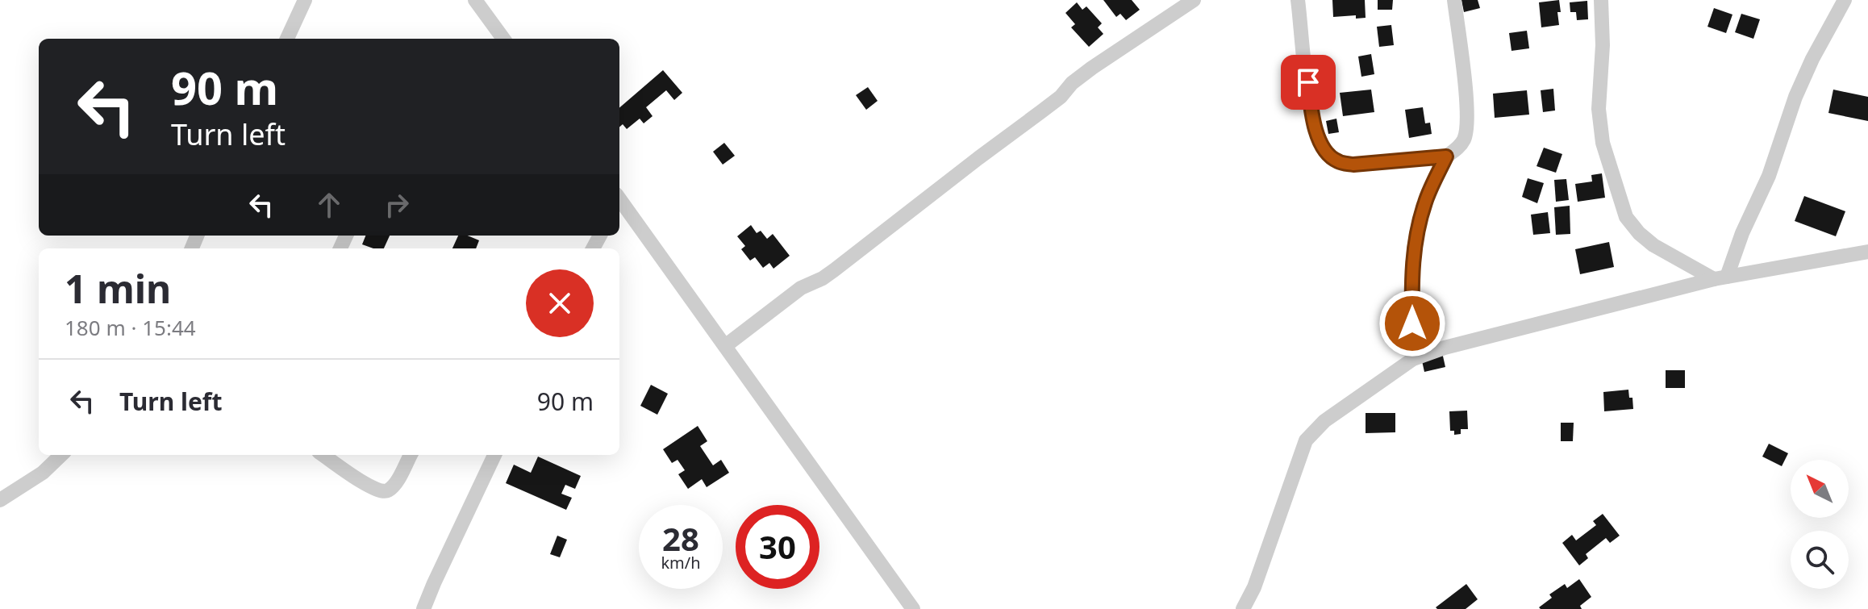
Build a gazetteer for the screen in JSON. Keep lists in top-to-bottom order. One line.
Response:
{"north":"top left","page":{"turn":["90 m","Turn left"],"heading":["1 min","180 m · 15:44"],"list":[{"name":"Turn left","value":"90 m"}],"speed":"28 km/h","limit":"30"}}
